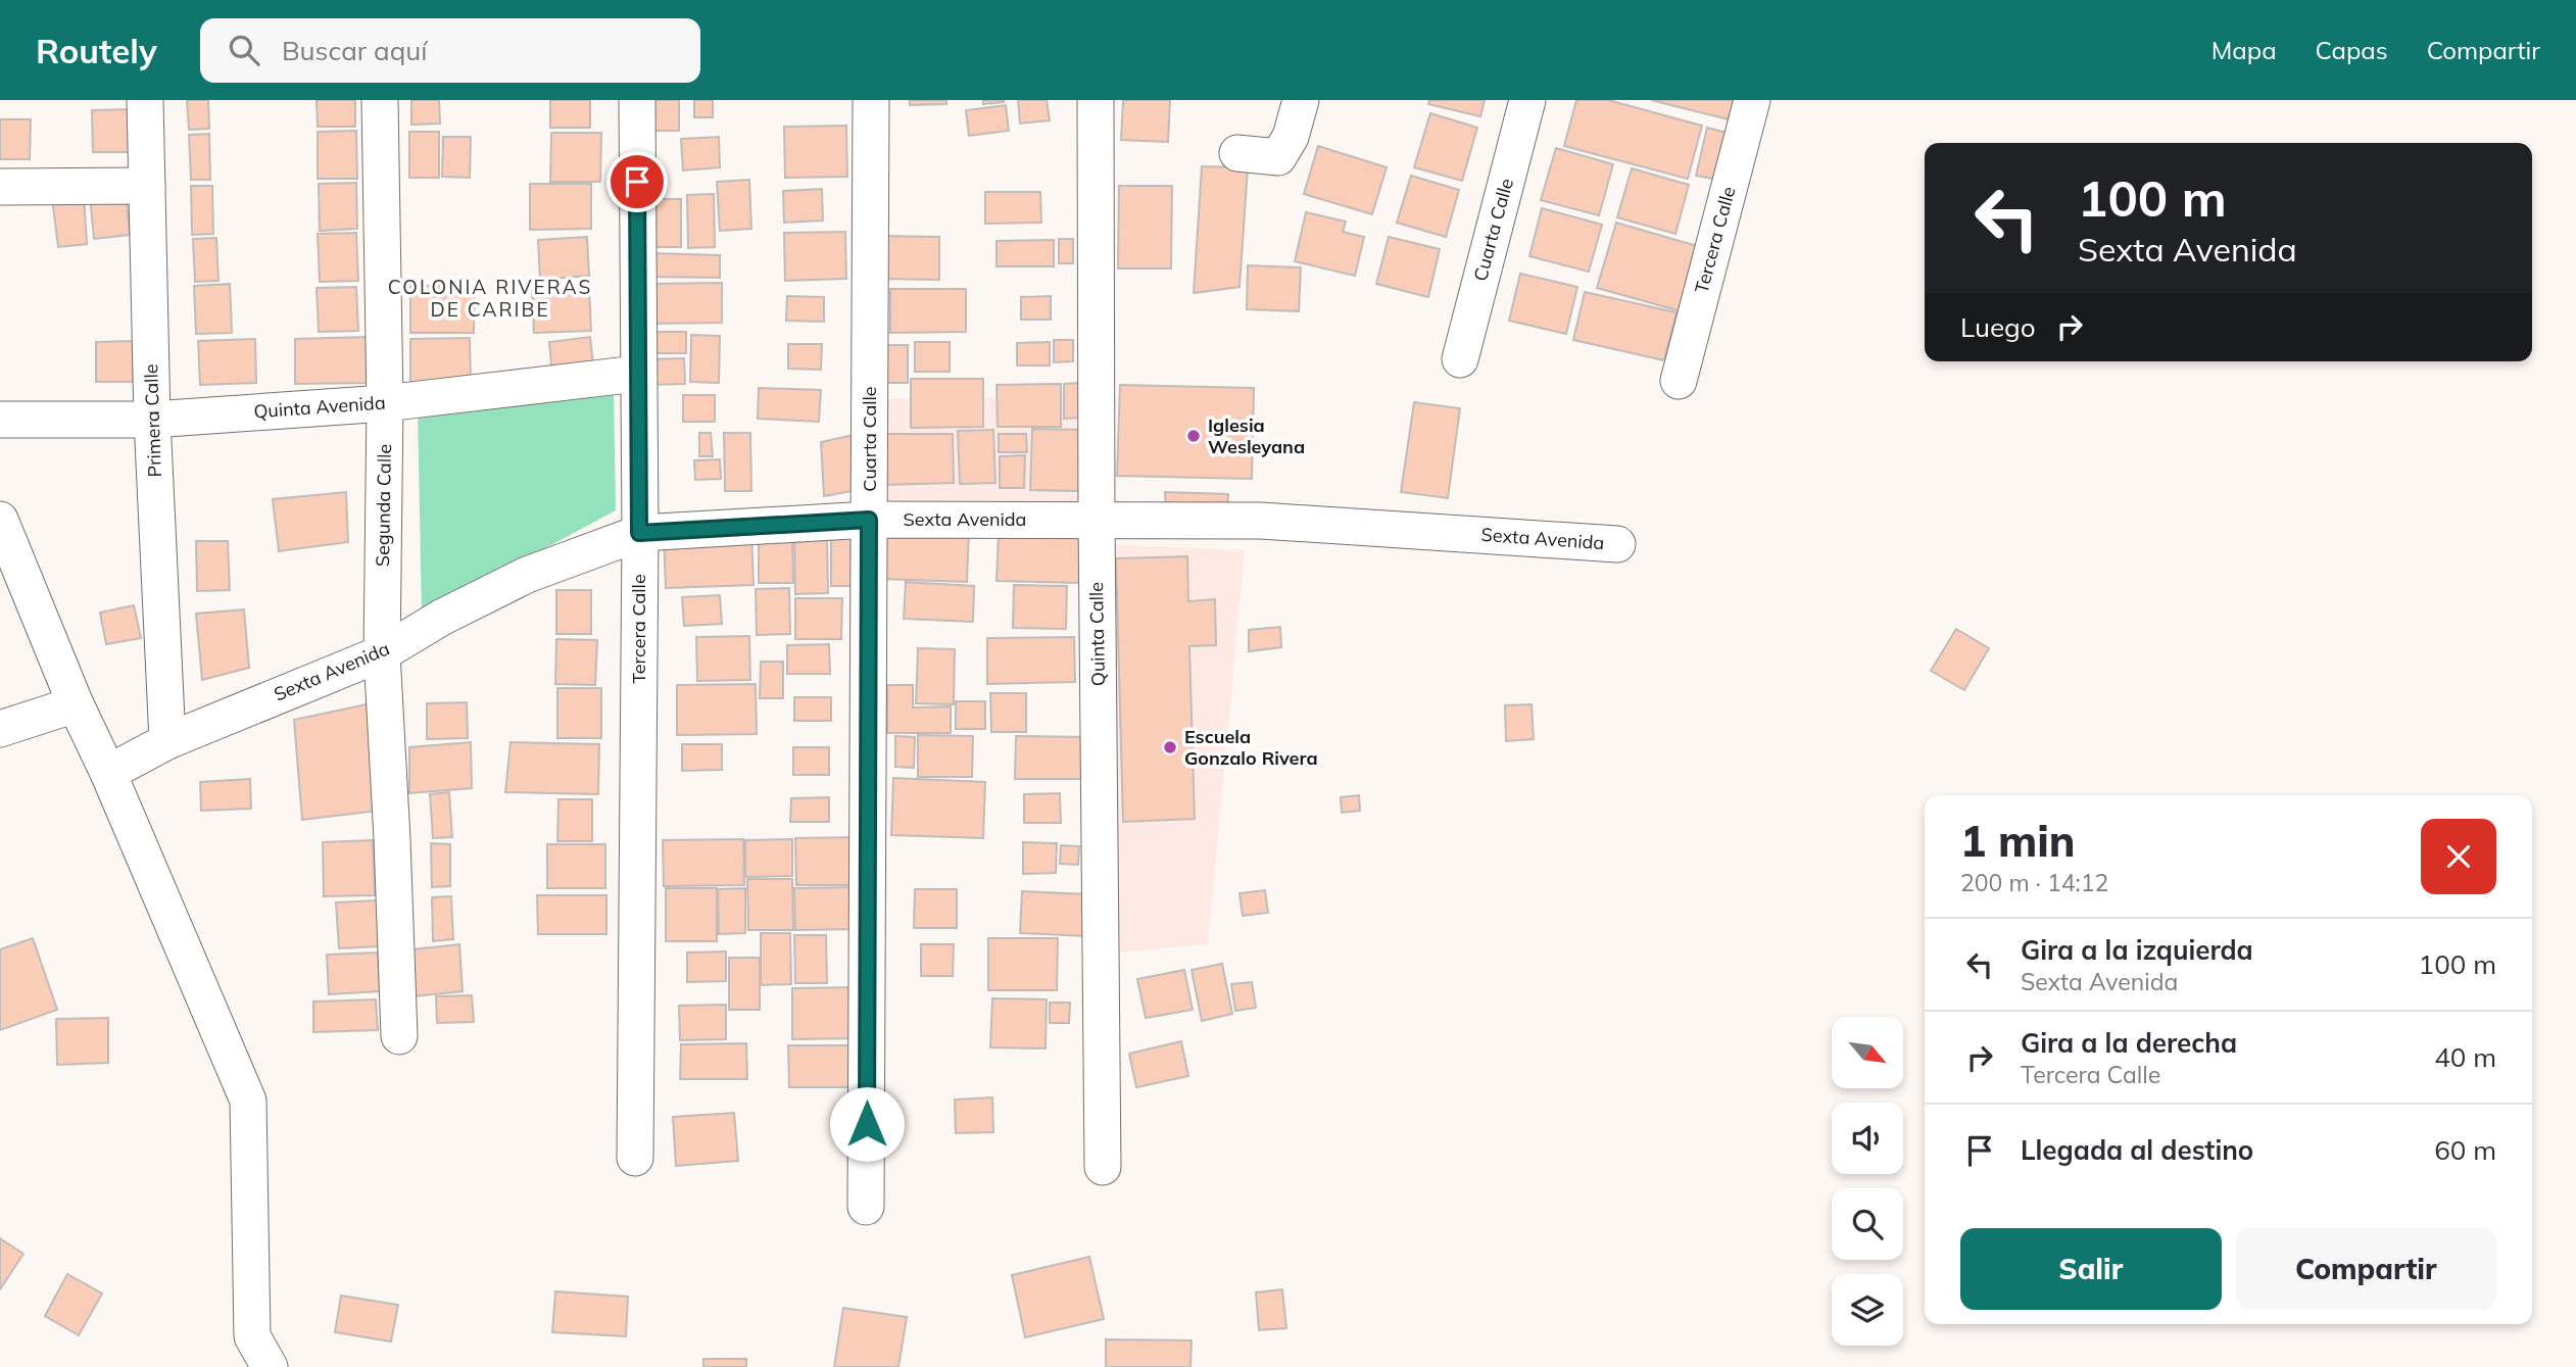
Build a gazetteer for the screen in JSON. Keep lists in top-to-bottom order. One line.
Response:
{"streets":{"street":["Cuarta Calle","Tercera Calle","Quinta Avenida","Primera Calle","Segunda Calle","Sexta Avenida","Quinta Calle"]},"crossings":[["Cuarta Calle","Sexta Avenida"],["Tercera Calle","Quinta Avenida"],["Tercera Calle","Sexta Avenida"],["Quinta Avenida","Primera Calle"],["Quinta Avenida","Segunda Calle"],["Primera Calle","Sexta Avenida"],["Segunda Calle","Sexta Avenida"],["Sexta Avenida","Quinta Calle"]],"districts":["COLONIA RIVERAS DE CARIBE"],"places":["Iglesia Wesleyana","Escuela Gonzalo Rivera"],"north":"bottom right","page":{"header":"Routely","search":"Buscar aquí","nav":["Mapa","Capas","Compartir"],"turn":["100 m","Sexta Avenida"],"then":"Luego","heading":["1 min","200 m · 14:12"],"list":[{"name":"Gira a la izquierda","note":"Sexta Avenida","value":"100 m"},{"name":"Gira a la derecha","note":"Tercera Calle","value":"40 m"},{"name":"Llegada al destino","value":"60 m"}],"buttons":["Salir","Compartir"]}}
